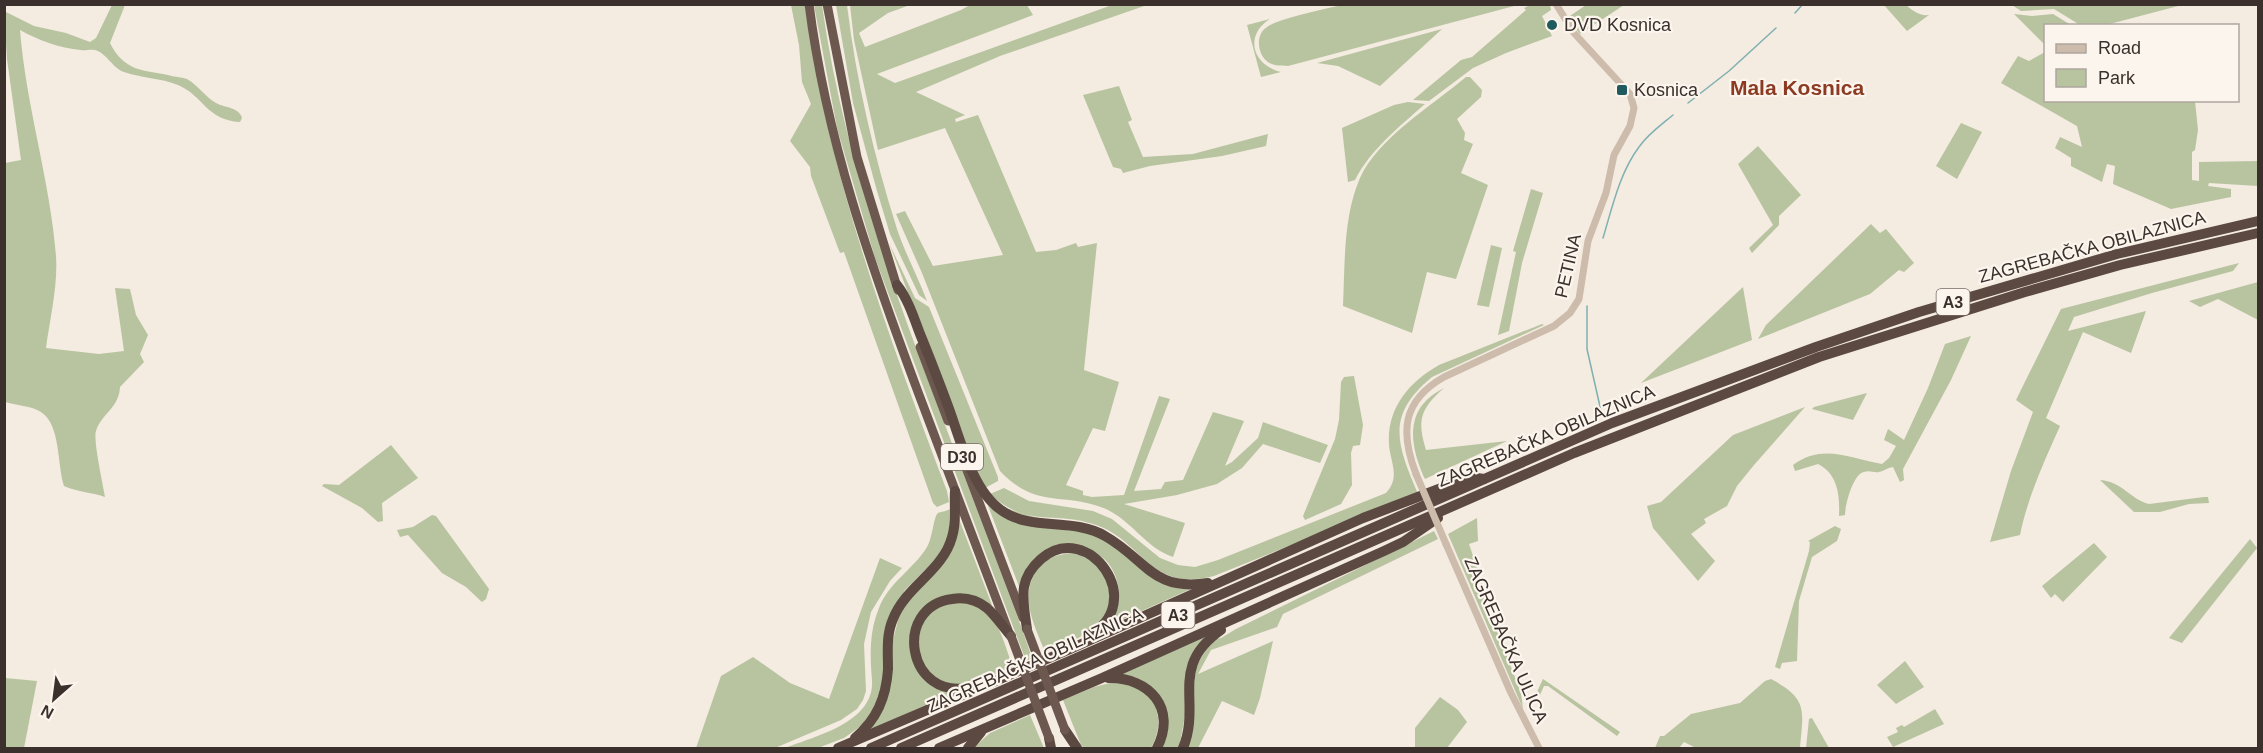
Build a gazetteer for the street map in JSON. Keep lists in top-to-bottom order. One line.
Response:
{"streets":{"highway":["ZAGREBAČKA OBILAZNICA","A3","D30"],"street":["PETINA","ZAGREBAČKA ULICA"]},"crossings":[["PETINA","ZAGREBAČKA ULICA"]],"districts":["Mala Kosnica"],"places":{"other":["DVD Kosnica"],"transit":["Kosnica"]},"legend":["Road","Park"],"north":"bottom left"}
